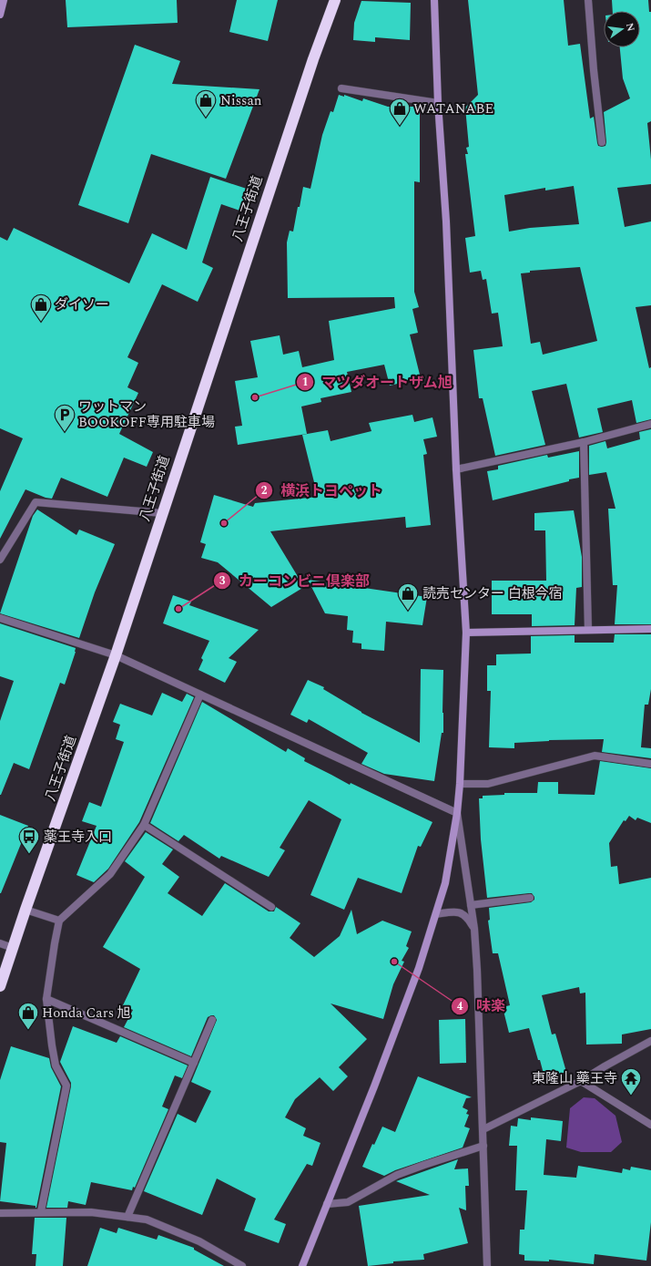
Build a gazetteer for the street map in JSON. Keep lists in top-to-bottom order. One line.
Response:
{"streets":{"highway":["八王子街道"]},"places":{"shop":["Nissan","WATANABE","ダイソー","読売センター 白根今宿","Honda Cars 旭"],"other":["マツダオートザム旭","横浜トヨペット","カーコンビニ倶楽部","味楽"],"parking":["ワットマン BOOKOFF専用駐車場"],"bus stop":["薬王寺入口"],"temple":["東隆山 藥王寺"]},"north":"right"}
